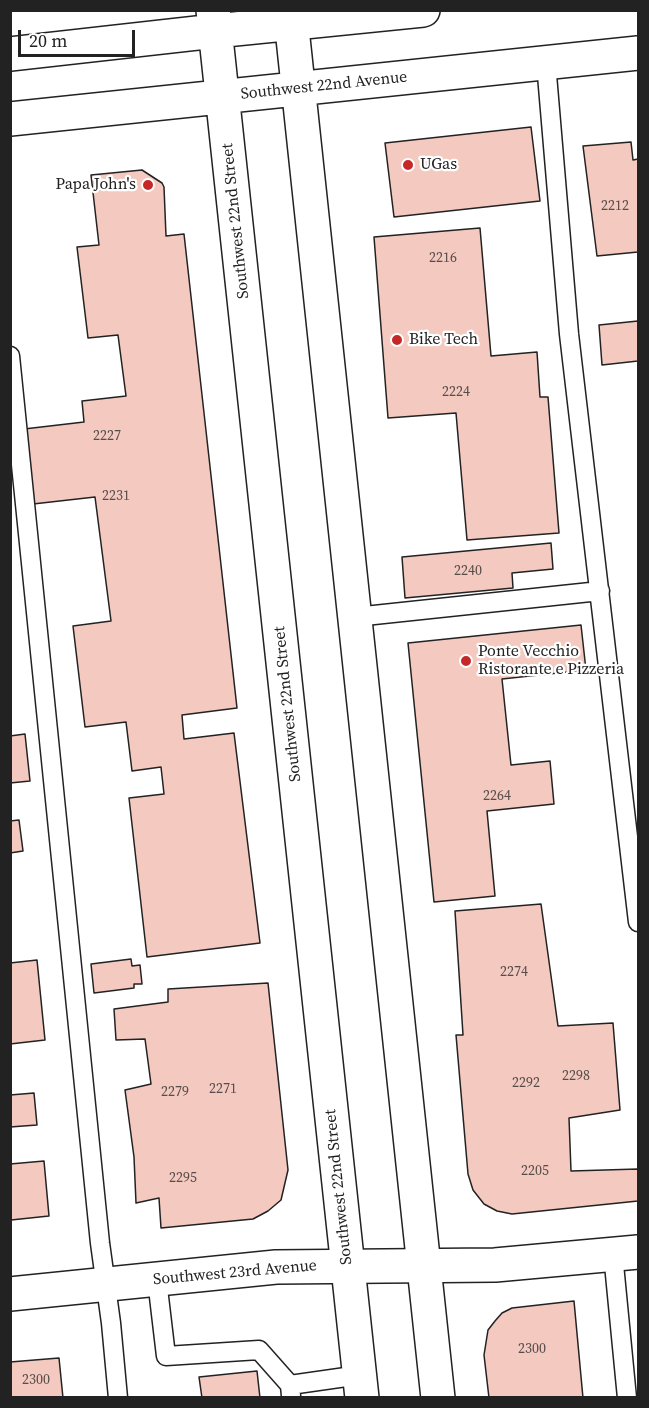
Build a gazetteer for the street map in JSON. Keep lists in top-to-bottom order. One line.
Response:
{"streets":{"main road":["Southwest 22nd Avenue","Southwest 22nd Street","Southwest 23rd Avenue"]},"crossings":[["Southwest 22nd Avenue","Southwest 22nd Street"],["Southwest 22nd Street","Southwest 23rd Avenue"]],"places":["UGas","Papa John's","Bike Tech","Ponte Vecchio Ristorante e Pizzeria"],"house_numbers":["2212","2216","2224","2227","2231","2240","2264","2274","2298","2292","2271","2279","2205","2295","2300","2300"],"scale_bar":"20 m"}
